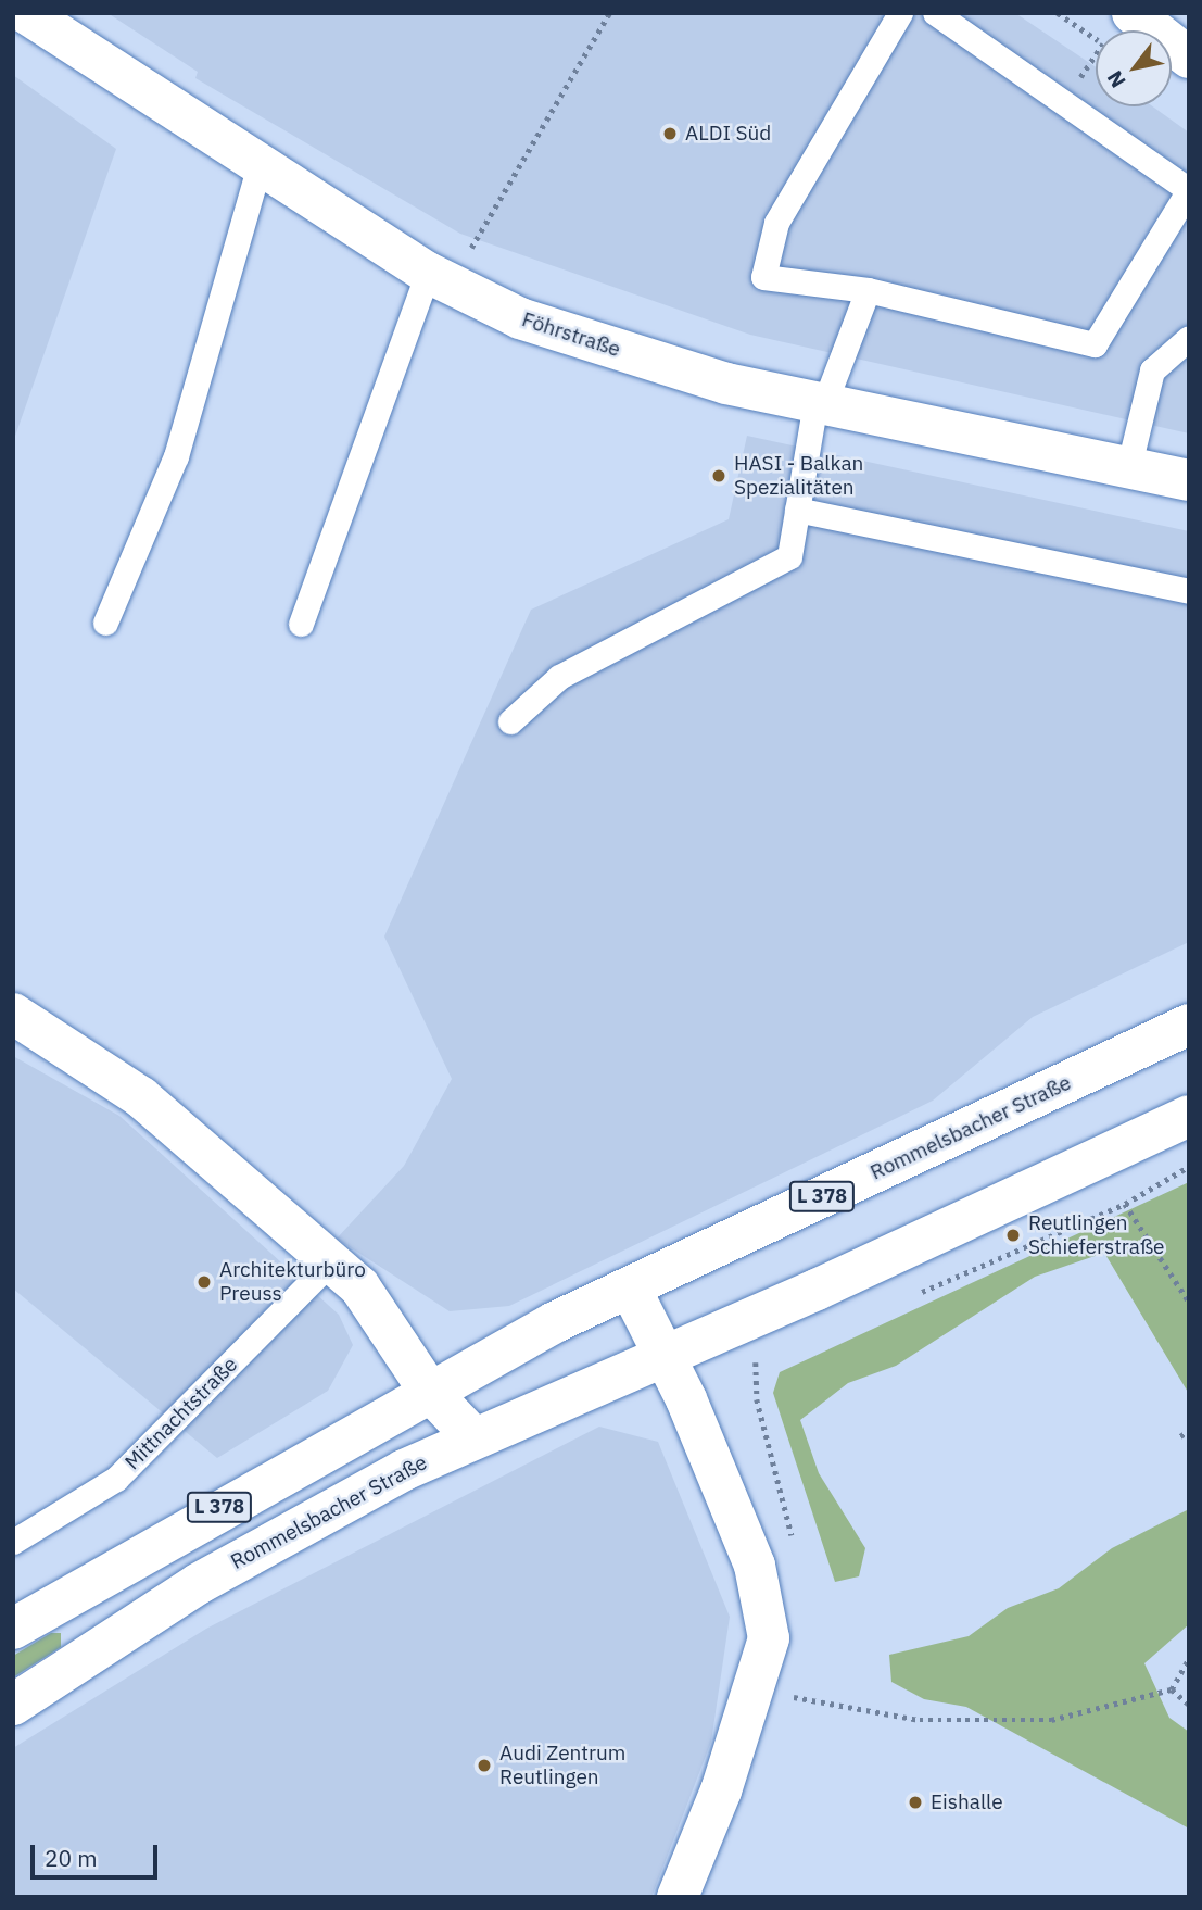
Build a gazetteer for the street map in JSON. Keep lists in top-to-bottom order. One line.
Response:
{"streets":{"main road":["Föhrstraße","Rommelsbacher Straße","L 378"],"lane":["Mittnachtstraße"]},"places":["ALDI Süd","HASI - Balkan Spezialitäten","Reutlingen Schieferstraße","Architekturbüro Preuss","Audi Zentrum Reutlingen","Eishalle"],"scale_bar":"20 m","north":"bottom left"}
